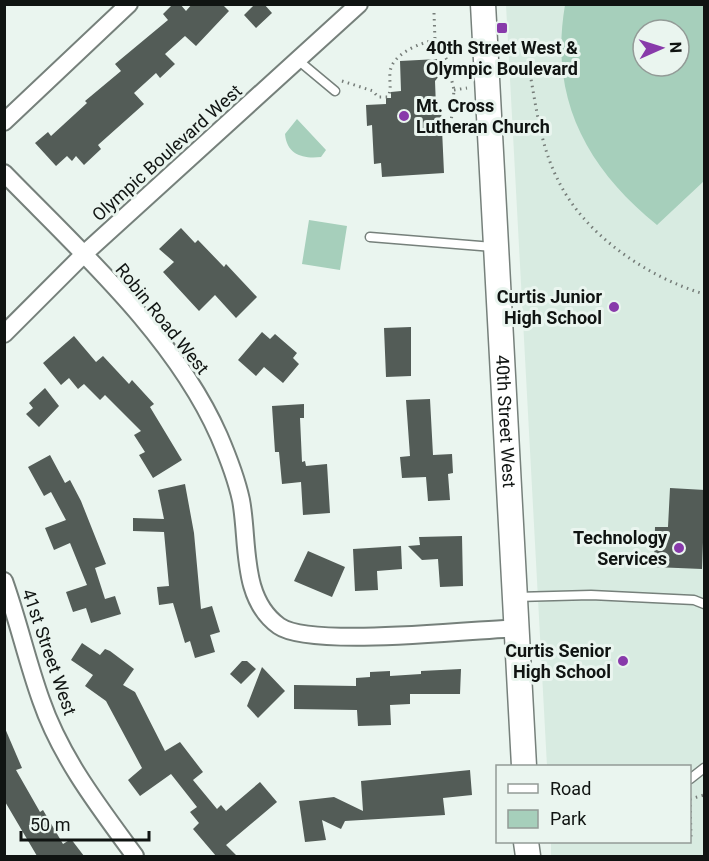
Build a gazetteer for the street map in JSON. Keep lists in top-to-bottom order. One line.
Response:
{"streets":{"street":["Olympic Boulevard West","Robin Road West","40th Street West","41st Street West"]},"crossings":[["Olympic Boulevard West","Robin Road West"],["Robin Road West","40th Street West"]],"places":{"transit":["40th Street West & Olympic Boulevard"],"other":["Mt. Cross Lutheran Church","Curtis Junior High School","Technology Services","Curtis Senior High School"]},"legend":["Road","Park"],"scale_bar":"50 m","north":"right"}
